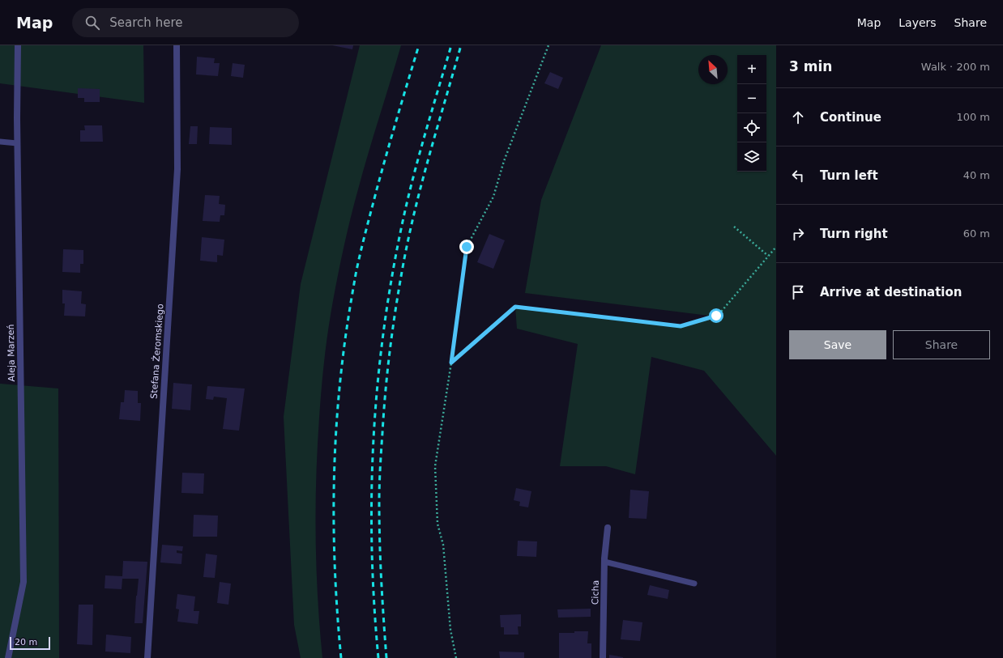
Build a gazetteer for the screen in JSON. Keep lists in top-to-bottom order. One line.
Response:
{"streets":{"street":["Stefana Żeromskiego","Aleja Marzeń","Cicha"]},"scale_bar":"20 m","north":"top left","page":{"header":"Map","search":"Search here","nav":["Map","Layers","Share"],"heading":["3 min","Walk · 200 m"],"map_buttons":["+","−"],"list":[["Continue","100 m"],["Turn left","40 m"],["Turn right","60 m"],"Arrive at destination"],"buttons":["Save","Share"],"scale":"20 m"}}
